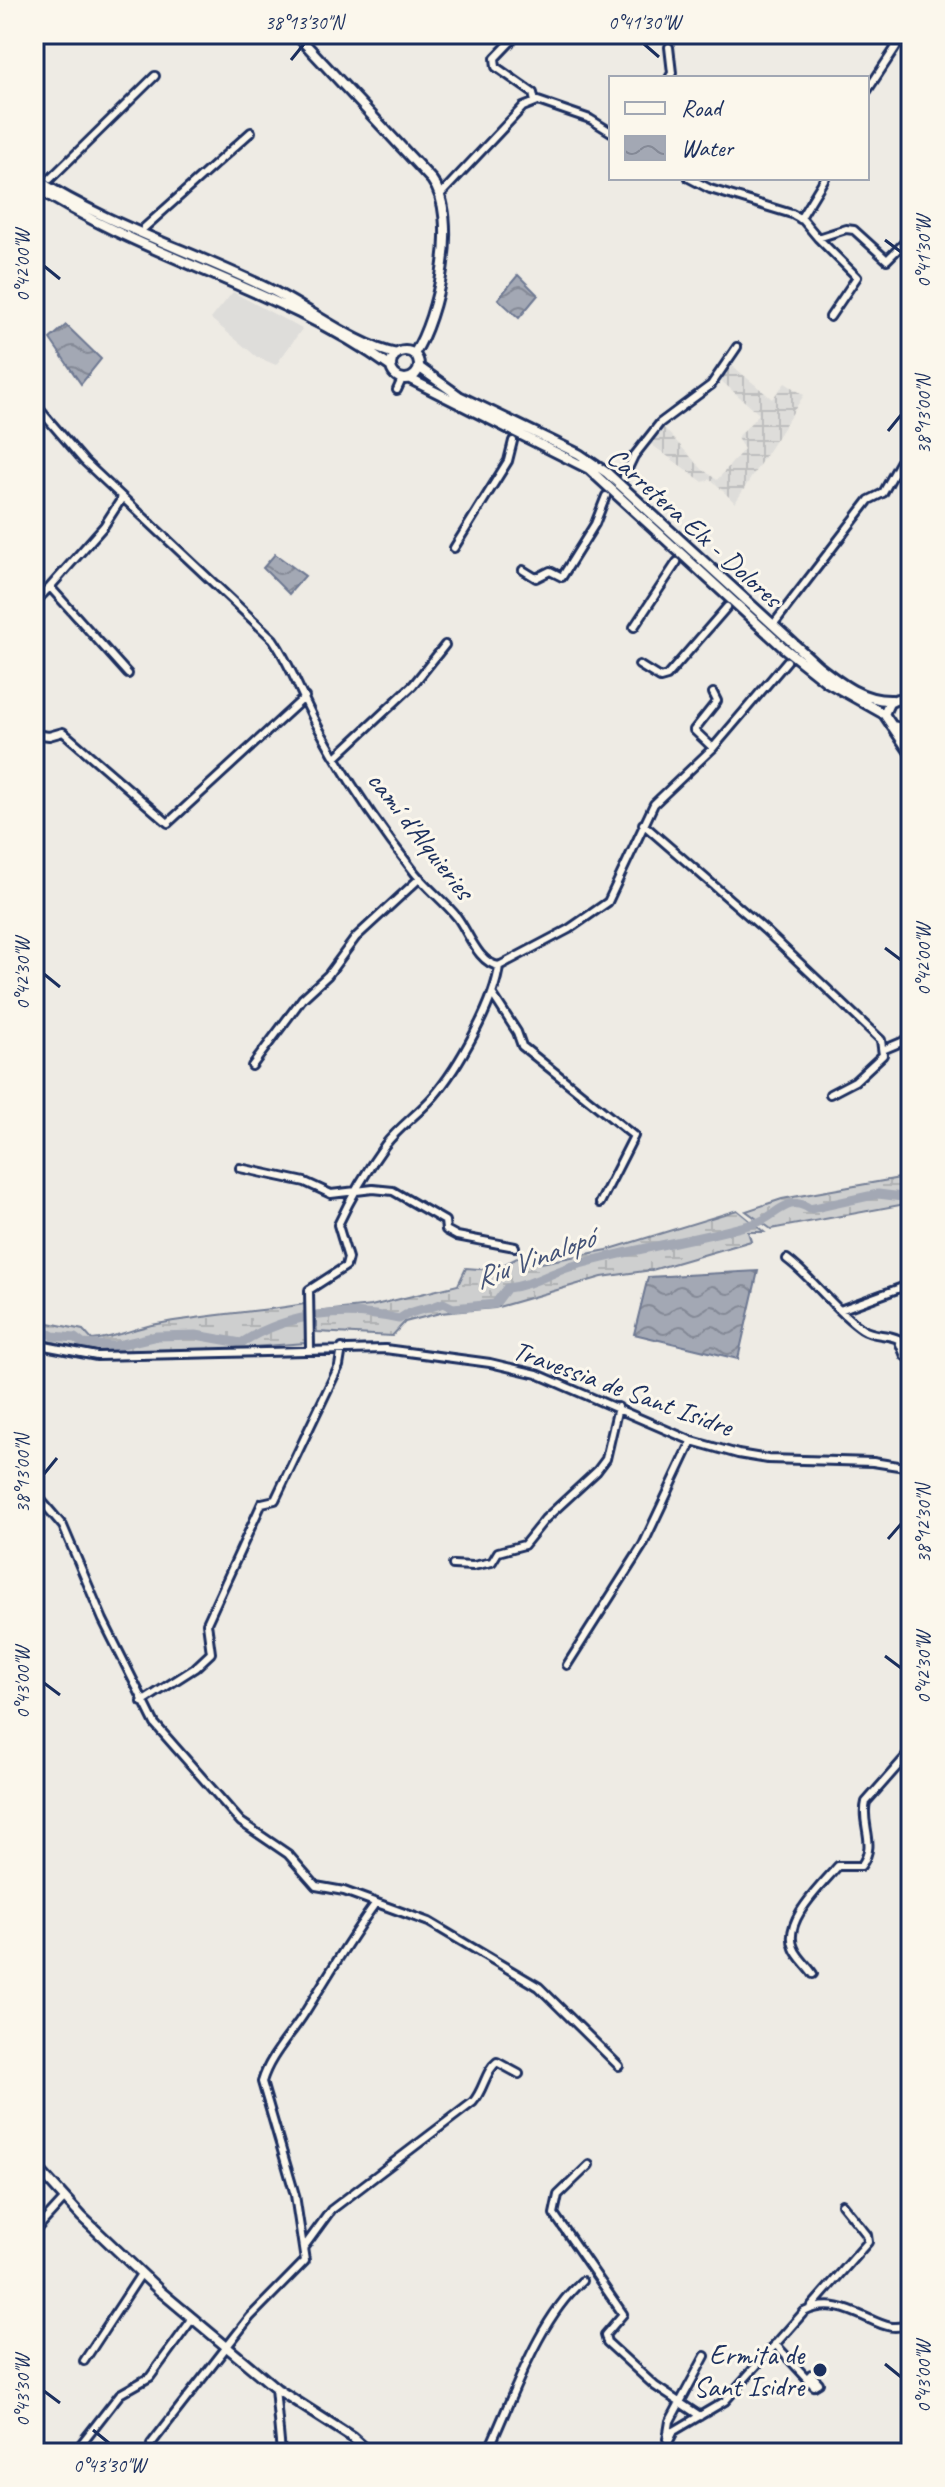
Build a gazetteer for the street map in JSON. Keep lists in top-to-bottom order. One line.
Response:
{"streets":{"main road":["Carretera Elx - Dolores"],"street":["camí d'Alquieries","Travessia de Sant Isidre"]},"water":["Riu Vinalopó"],"places":["Ermita de Sant Isidre"],"legend":["Road","Water"],"coordinates":["38°13'30\"N","0°41'30\"W","0°42'00\"W","38°13'00\"N","0°42'30\"W","38°12'30\"N","0°43'00\"W","0°43'30\"W"]}
